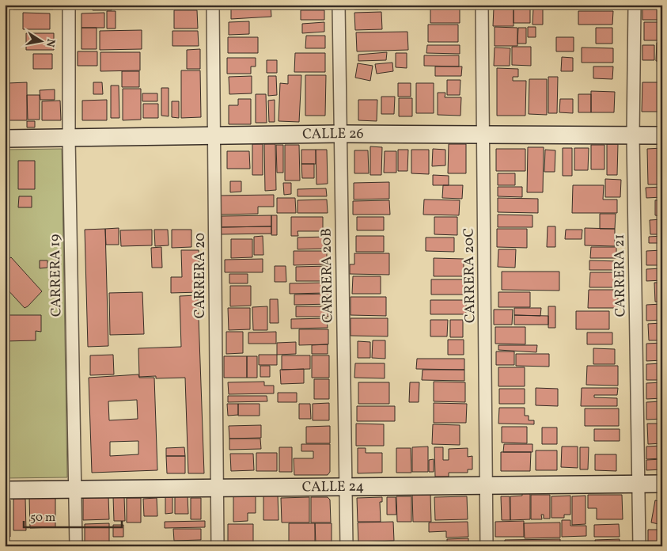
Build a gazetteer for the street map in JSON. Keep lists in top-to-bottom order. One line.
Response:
{"streets":{"street":["CALLE 26","CARRERA 19","CARRERA 20","CARRERA 20B","CARRERA 20C","CARRERA 21","CALLE 24"]},"crossings":[["CALLE 26","CARRERA 19"],["CALLE 26","CARRERA 20"],["CALLE 26","CARRERA 20B"],["CALLE 26","CARRERA 20C"],["CALLE 26","CARRERA 21"],["CARRERA 19","CALLE 24"],["CARRERA 20","CALLE 24"],["CARRERA 20B","CALLE 24"],["CARRERA 20C","CALLE 24"],["CARRERA 21","CALLE 24"]],"scale_bar":"50 m","north":"right"}
